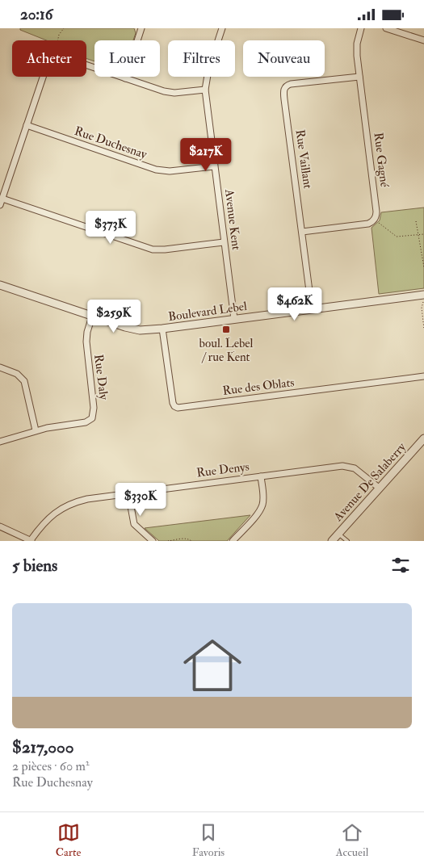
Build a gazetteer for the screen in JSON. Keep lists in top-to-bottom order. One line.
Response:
{"streets":{"street":["Rue Duchesnay","Rue Vaillant","Rue Gagné","Avenue Kent","Boulevard Lebel","Rue Daly","Rue des Oblats","Rue Denys","Avenue De Salaberry"]},"crossings":[["Rue Duchesnay","Avenue Kent"],["Rue Vaillant","Rue Gagné"],["Rue Vaillant","Boulevard Lebel"],["Avenue Kent","Boulevard Lebel"],["Boulevard Lebel","Rue Daly"],["Boulevard Lebel","Rue des Oblats"],["Rue Denys","Avenue De Salaberry"]],"places":{"transit":["boul. Lebel / rue Kent"]},"page":{"status":"20:16","chip":["Acheter","Louer","Filtres","Nouveau"],"price":["$217K","$373K","$462K","$259K","$330K"],"heading":"5 biens","list":[{"name":"$217,000","note":"2 pièces · 60 m² · Rue Duchesnay"}],"tabs":["Carte","Favoris","Accueil"]}}
